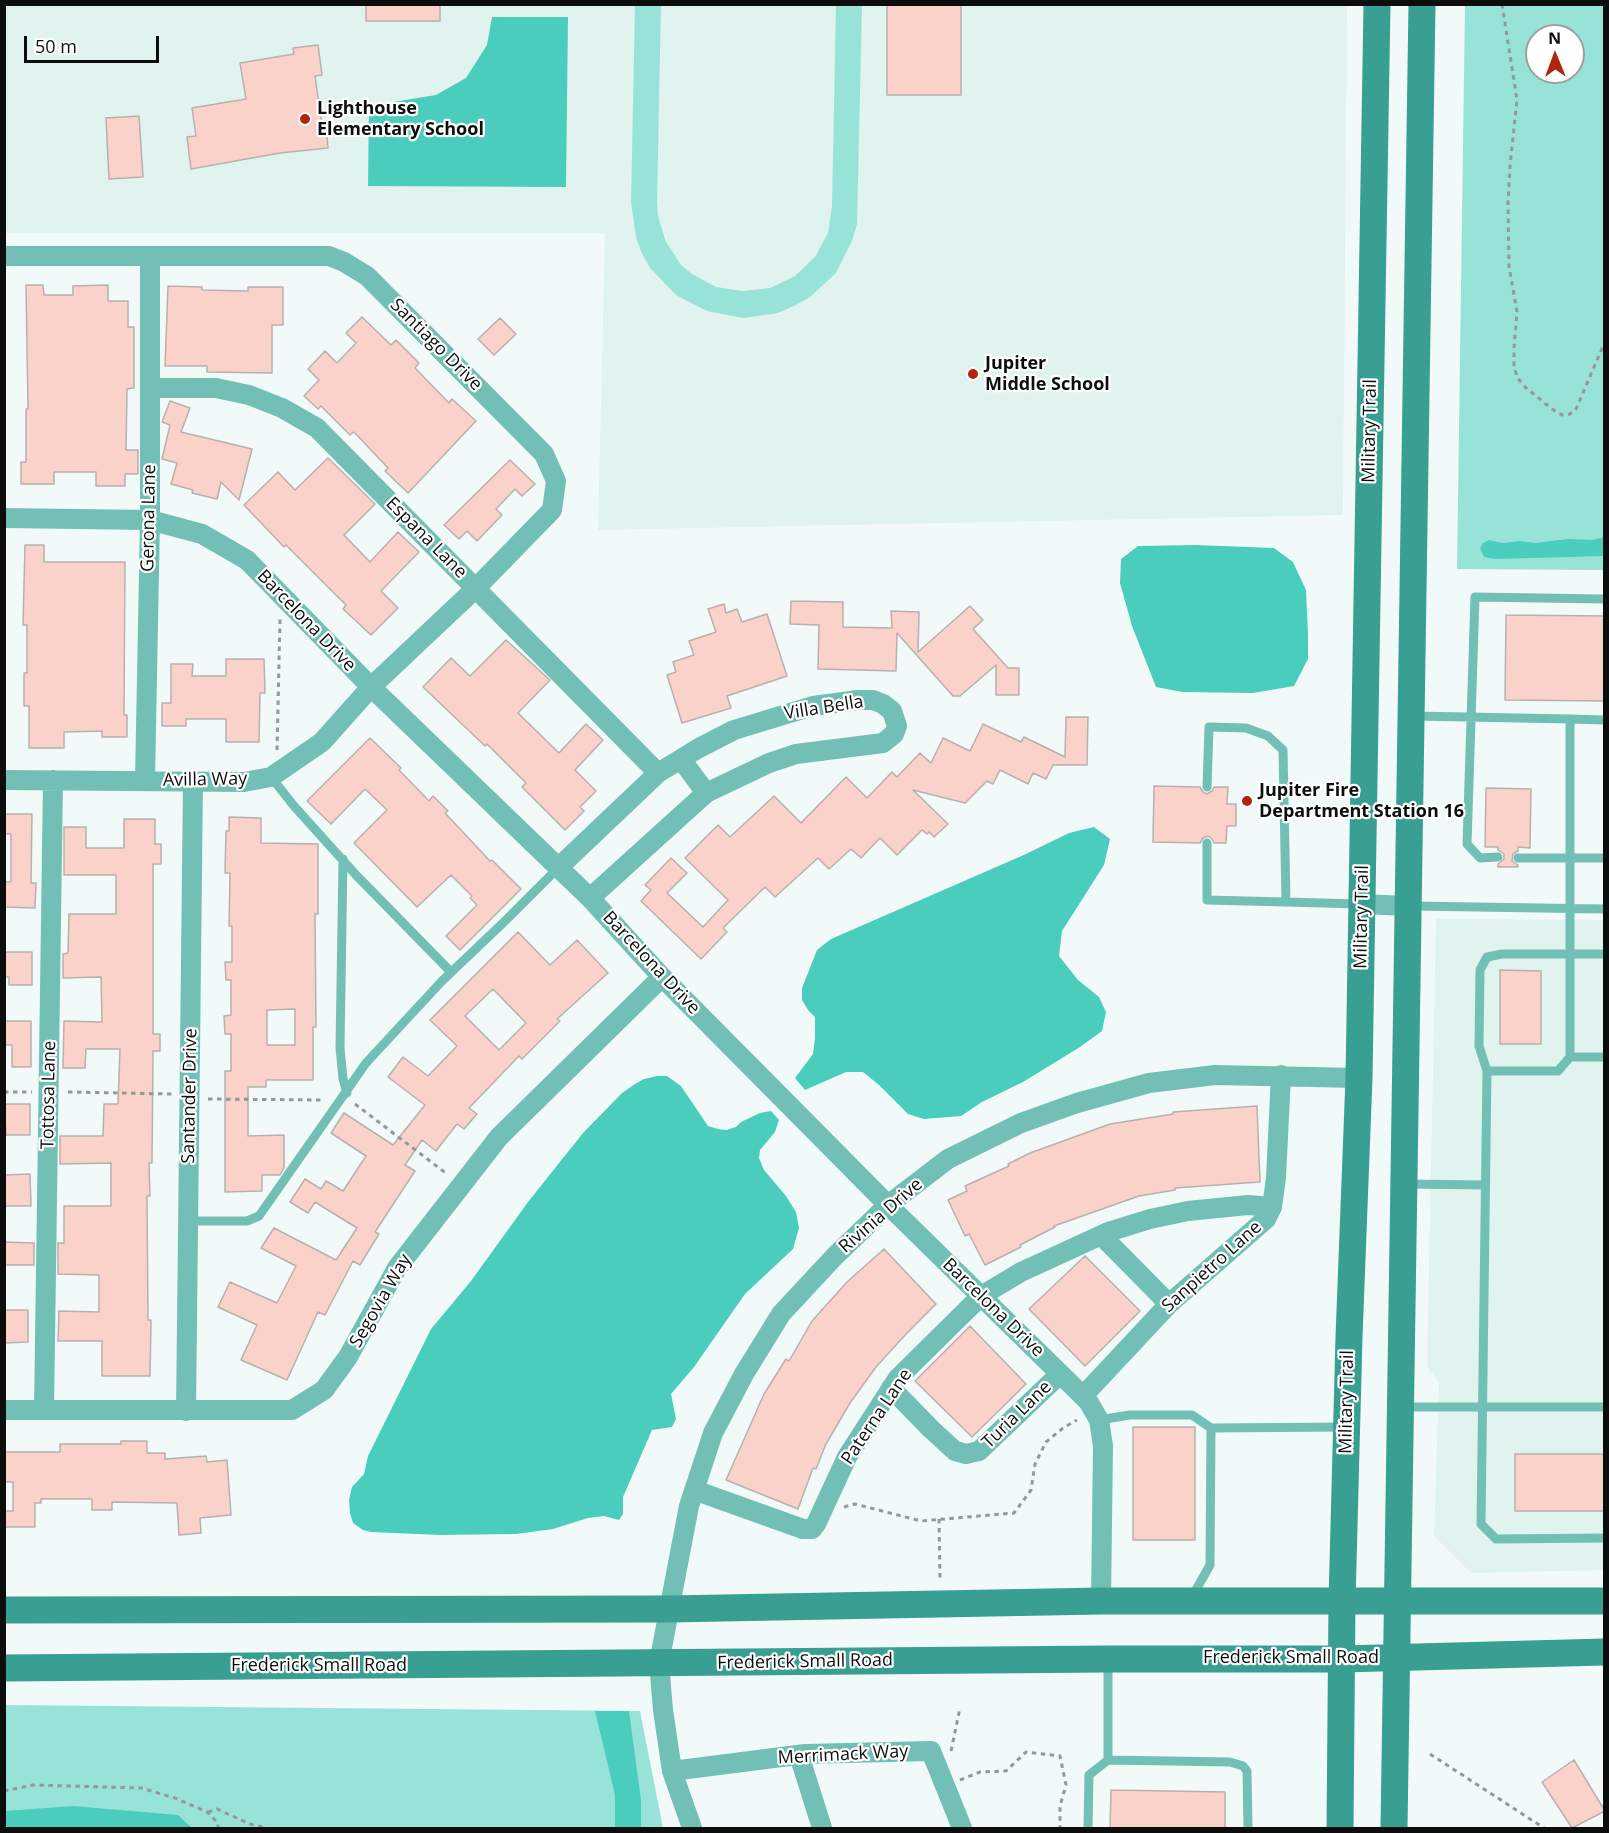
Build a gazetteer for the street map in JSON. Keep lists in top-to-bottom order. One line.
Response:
{"streets":{"main road":["Military Trail","Frederick Small Road"],"street":["Santiago Drive","Gerona Lane","Espana Lane","Barcelona Drive","Villa Bella","Avilla Way","Tottosa Lane","Santander Drive","Rivinia Drive","Sanpietro Lane","Segovia Way","Turia Lane","Paterna Lane","Merrimack Way"]},"crossings":[["Santiago Drive","Gerona Lane"],["Santiago Drive","Espana Lane"],["Santiago Drive","Barcelona Drive"],["Santiago Drive","Avilla Way"],["Military Trail","Rivinia Drive"],["Military Trail","Frederick Small Road"],["Gerona Lane","Espana Lane"],["Gerona Lane","Barcelona Drive"],["Gerona Lane","Avilla Way"],["Espana Lane","Villa Bella"],["Barcelona Drive","Villa Bella"],["Barcelona Drive","Avilla Way"],["Barcelona Drive","Rivinia Drive"],["Barcelona Drive","Sanpietro Lane"],["Barcelona Drive","Segovia Way"],["Barcelona Drive","Turia Lane"],["Barcelona Drive","Paterna Lane"],["Avilla Way","Tottosa Lane"],["Avilla Way","Santander Drive"],["Tottosa Lane","Segovia Way"],["Santander Drive","Segovia Way"],["Rivinia Drive","Sanpietro Lane"],["Rivinia Drive","Paterna Lane"],["Rivinia Drive","Frederick Small Road"],["Rivinia Drive","Merrimack Way"],["Sanpietro Lane","Paterna Lane"],["Turia Lane","Paterna Lane"]],"places":["Lighthouse Elementary School","Jupiter Middle School","Jupiter Fire Department Station 16"],"scale_bar":"50 m","north":"top"}
